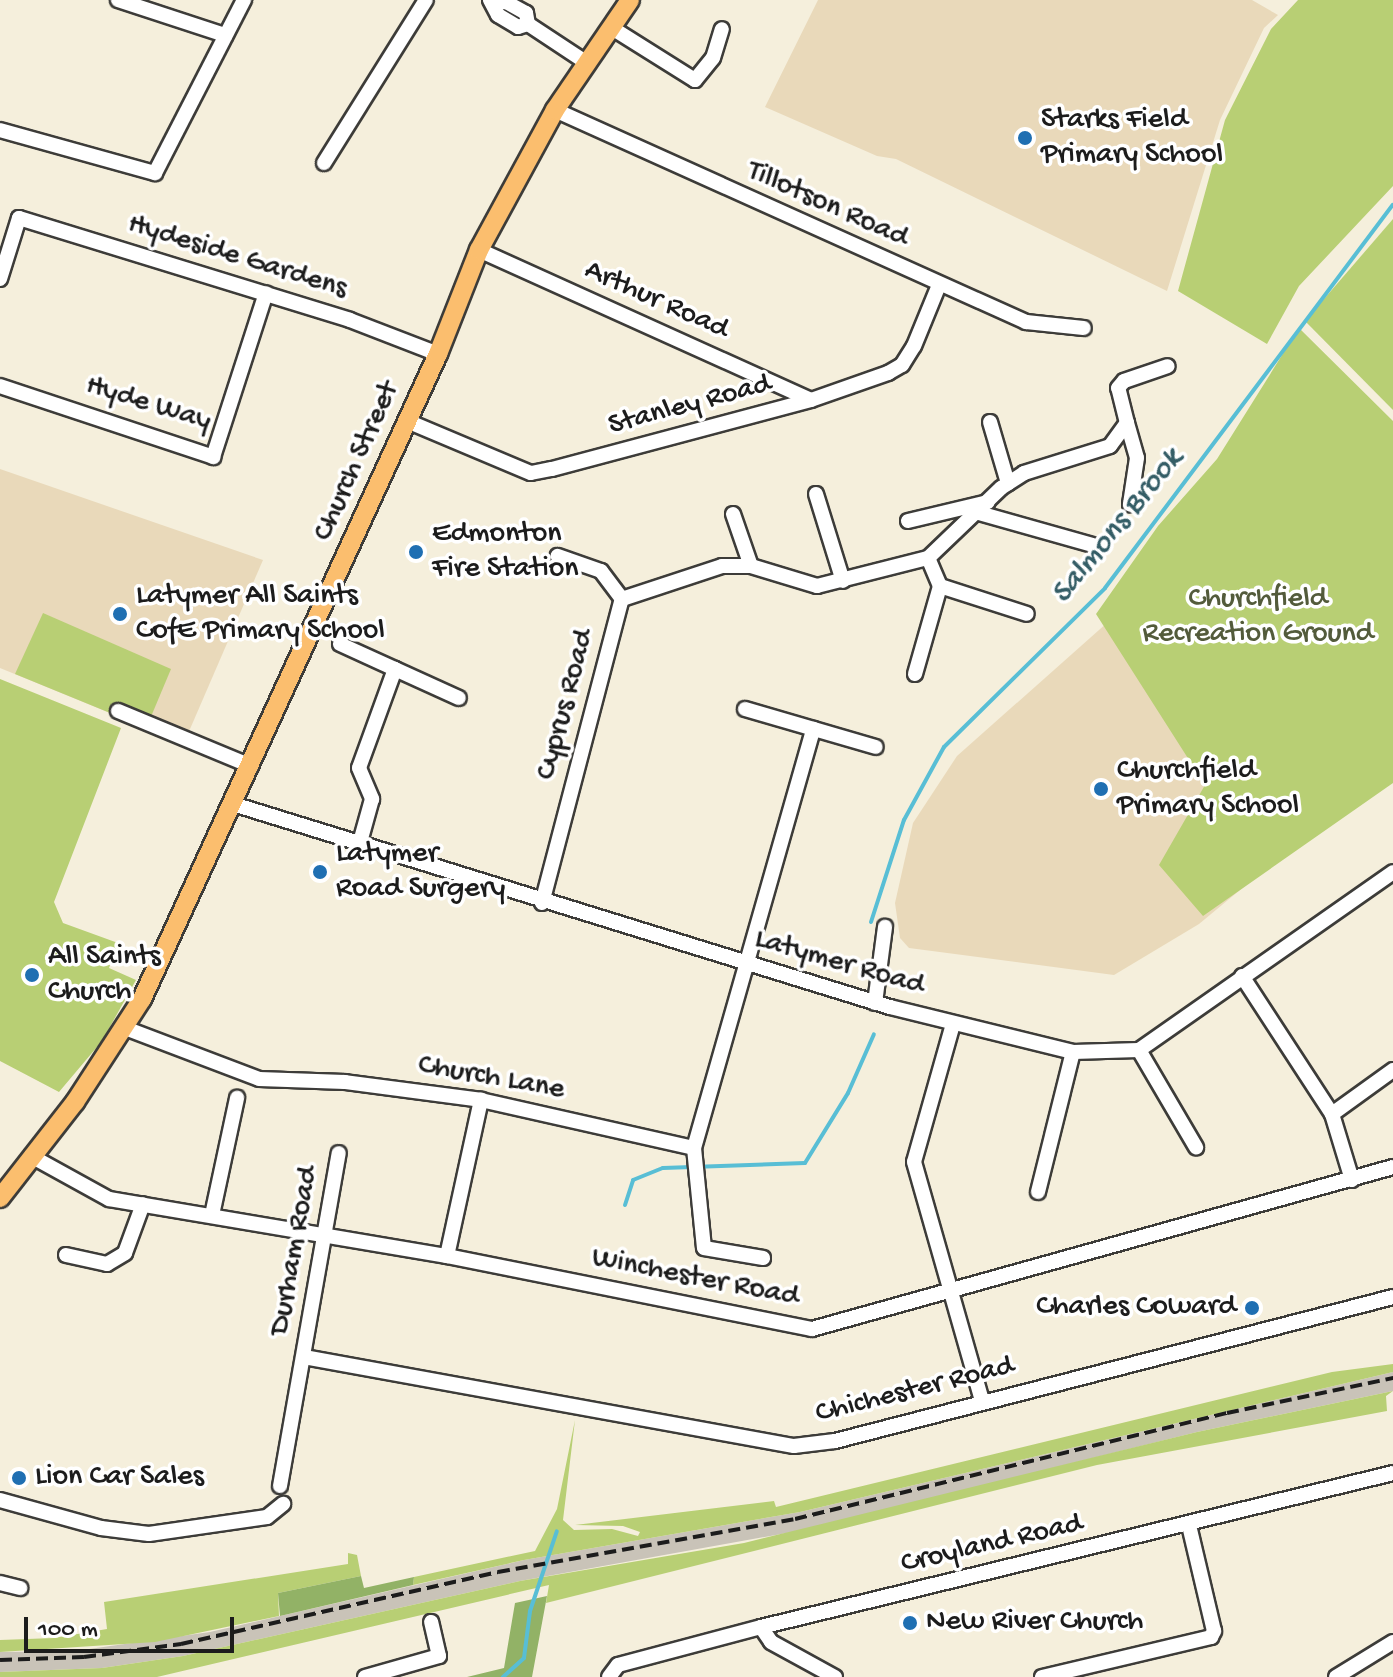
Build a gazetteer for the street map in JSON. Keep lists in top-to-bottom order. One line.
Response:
{"streets":{"main road":["Church Street"],"street":["Tillotson Road","Hydeside Gardens","Arthur Road","Hyde Way","Stanley Road","Cyprus Road","Latymer Road","Church Lane","Durham Road","Winchester Road","Chichester Road","Croyland Road"]},"crossings":[["Tillotson Road","Stanley Road"],["Tillotson Road","Church Street"],["Hydeside Gardens","Hyde Way"],["Hydeside Gardens","Church Street"],["Arthur Road","Stanley Road"],["Arthur Road","Church Street"],["Stanley Road","Church Street"],["Church Street","Latymer Road"],["Church Street","Church Lane"],["Church Street","Winchester Road"],["Cyprus Road","Latymer Road"],["Durham Road","Winchester Road"],["Durham Road","Chichester Road"]],"water":["Salmons Brook"],"parks":["Churchfield Recreation Ground"],"places":["Starks Field Primary School","Edmonton Fire Station","Latymer All Saints CofE Primary School","Churchfield Primary School","Latymer Road Surgery","All Saints Church","Charles Coward","Lion Car Sales","New River Church"],"scale_bar":"100 m"}
